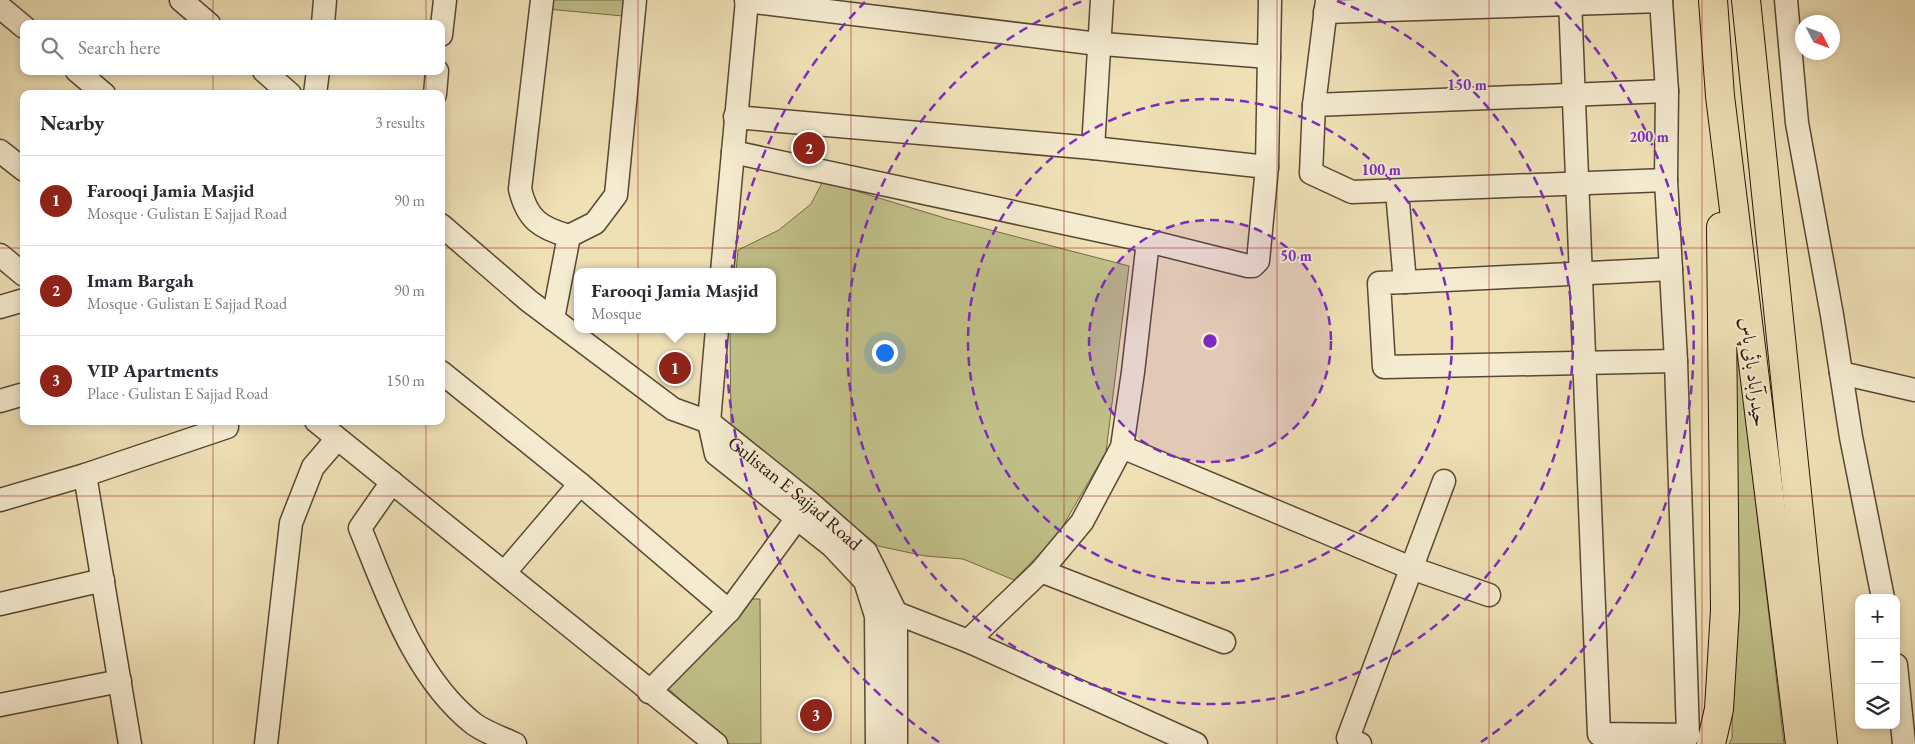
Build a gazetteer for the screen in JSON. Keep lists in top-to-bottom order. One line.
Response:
{"streets":{"highway":["حیدرآباد بائی پاس"],"street":["Gulistan E Sajjad Road"]},"north":"bottom right","page":{"search":"Search here","heading":["Nearby","3 results"],"pins":["2","1","3"],"list":[{"mark":"1","name":"Farooqi Jamia Masjid","note":"Mosque · Gulistan E Sajjad Road","value":"90 m"},{"mark":"2","name":"Imam Bargah","note":"Mosque · Gulistan E Sajjad Road","value":"90 m"},{"mark":"3","name":"VIP Apartments","note":"Place · Gulistan E Sajjad Road","value":"150 m"}],"popup":["Farooqi Jamia Masjid","Mosque"],"map_buttons":["+","−"]},"rings":["150 m","200 m","100 m","50 m"]}
